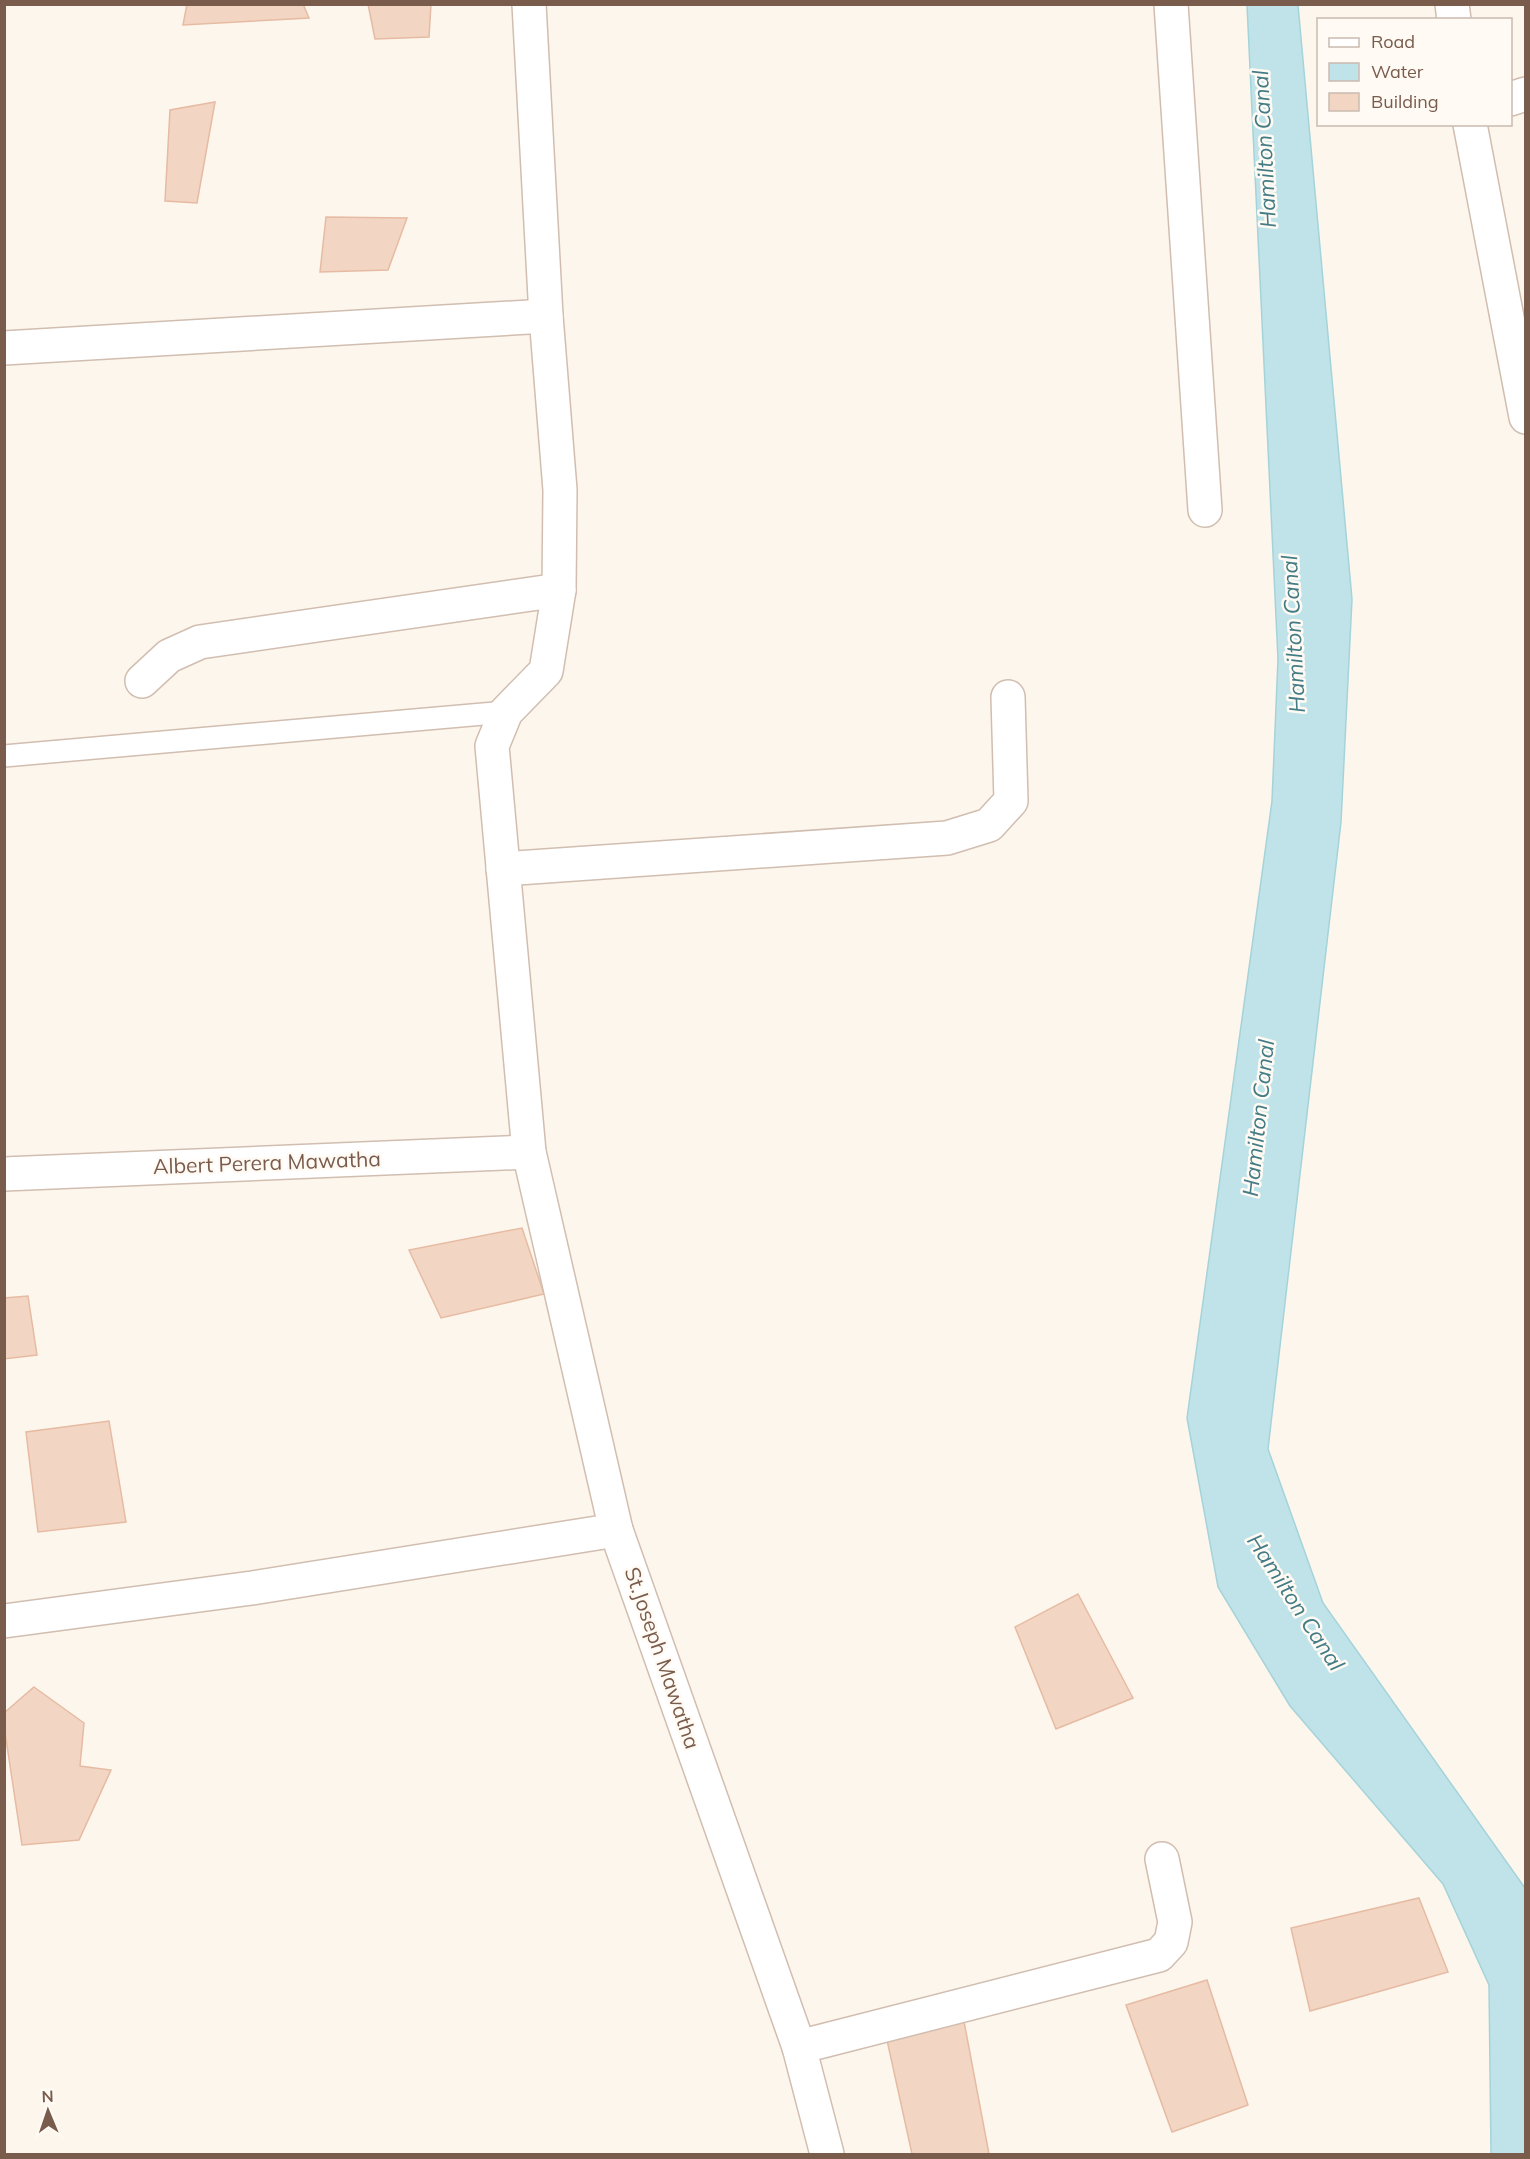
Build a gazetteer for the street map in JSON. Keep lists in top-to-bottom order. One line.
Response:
{"streets":{"street":["Albert Perera Mawatha","St.Joseph Mawatha"]},"crossings":[["Albert Perera Mawatha","St.Joseph Mawatha"]],"water":["Hamilton Canal"],"legend":["Road","Water","Building"],"north":"top"}
